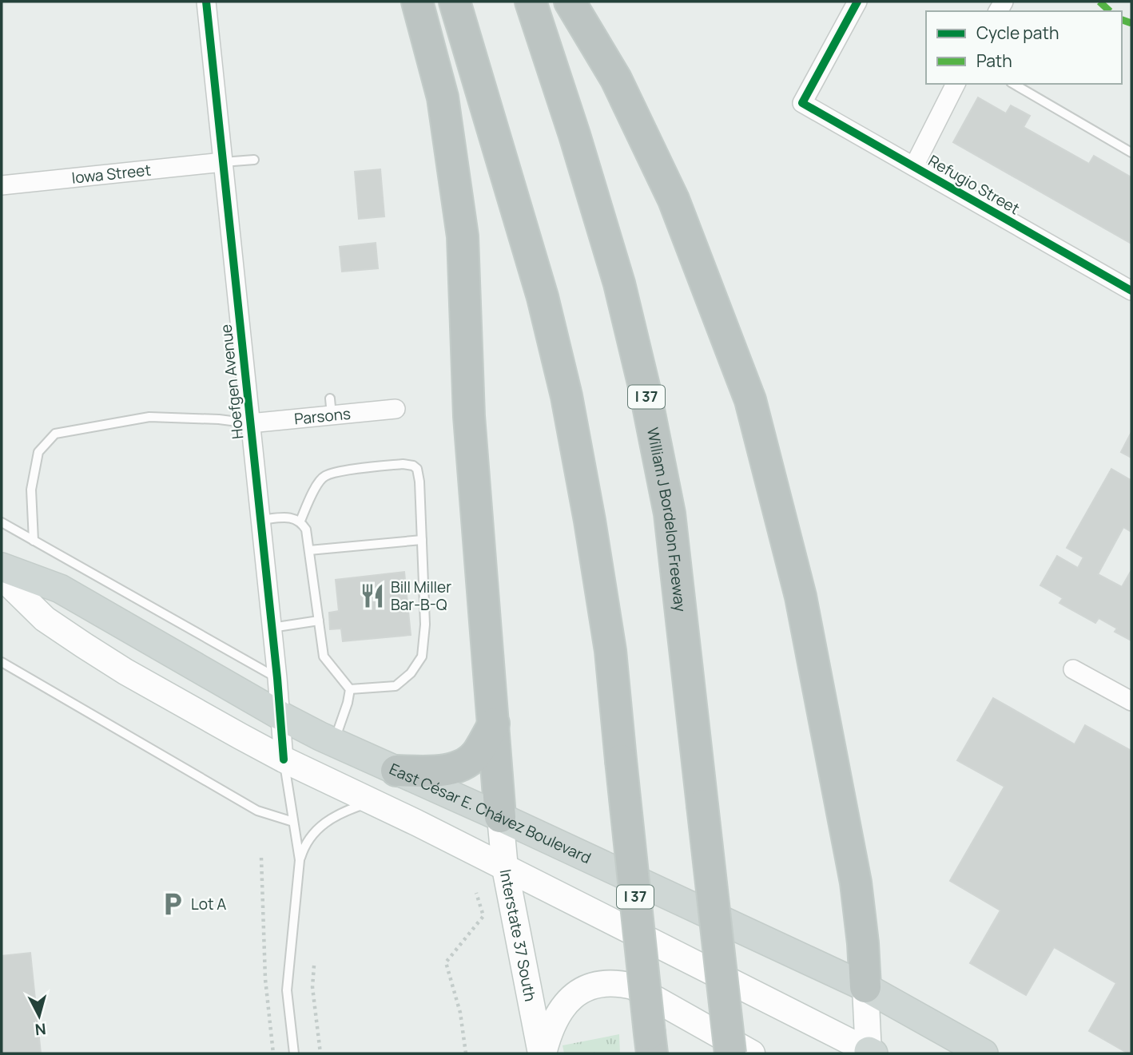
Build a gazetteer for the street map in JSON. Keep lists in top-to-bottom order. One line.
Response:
{"streets":{"highway":["I 37","William J Bordelon Freeway"],"main road":["East César E. Chávez Boulevard","Interstate 37 South"],"street":["Iowa Street","Refugio Street","Hoefgen Avenue","Parsons"]},"crossings":[["Iowa Street","Hoefgen Avenue"],["Hoefgen Avenue","Parsons"],["Hoefgen Avenue","East César E. Chávez Boulevard"],["East César E. Chávez Boulevard","Interstate 37 South"]],"places":{"restaurant":["Bill Miller Bar-B-Q"],"parking":["Lot A"]},"legend":["Cycle path","Path"],"north":"bottom"}
